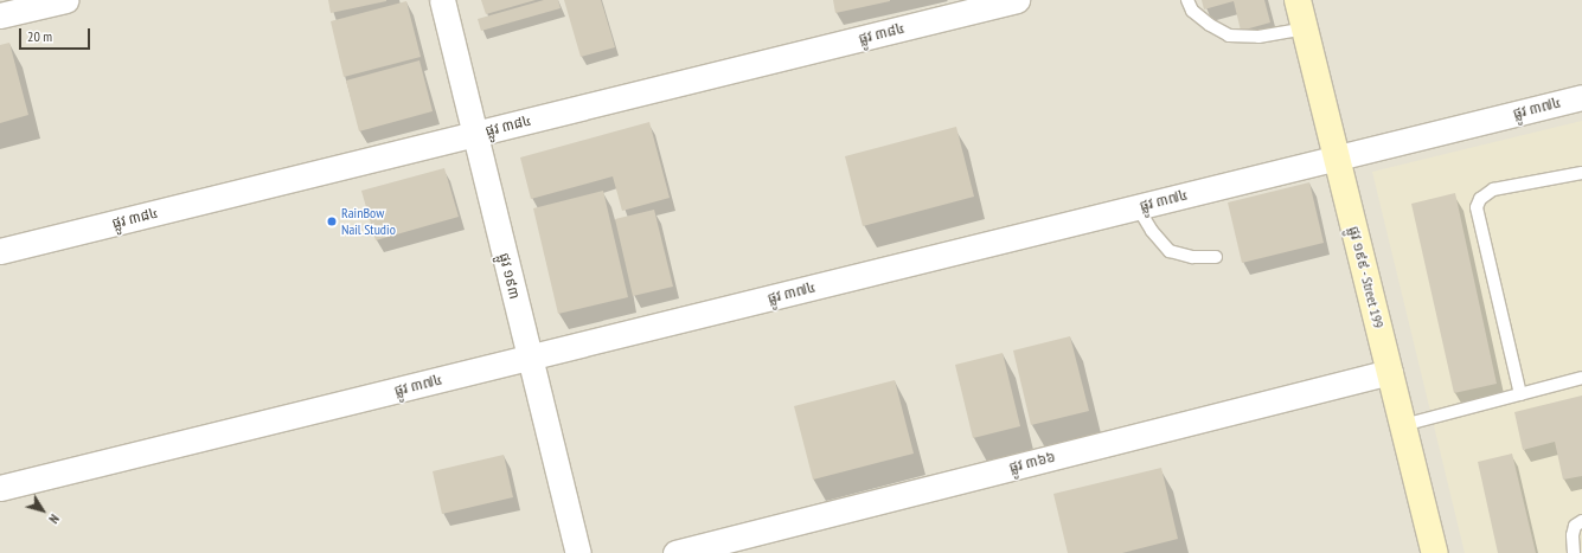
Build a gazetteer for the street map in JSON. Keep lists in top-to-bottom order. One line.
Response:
{"streets":{"street":["ផ្លូវ ៣៨៤","ផ្លូវ ៣៧៤","ផ្លូវ ១៩៣","ផ្លូវ ១៩៩ - Street 199","ផ្លូវ ៣៦៦"]},"crossings":[["ផ្លូវ ៣៨៤","ផ្លូវ ១៩៣"],["ផ្លូវ ៣៧៤","ផ្លូវ ១៩៣"],["ផ្លូវ ៣៧៤","ផ្លូវ ១៩៩ - Street 199"],["ផ្លូវ ១៩៩ - Street 199","ផ្លូវ ៣៦៦"]],"places":["RainBow Nail Studio"],"scale_bar":"20 m","north":"bottom right"}
